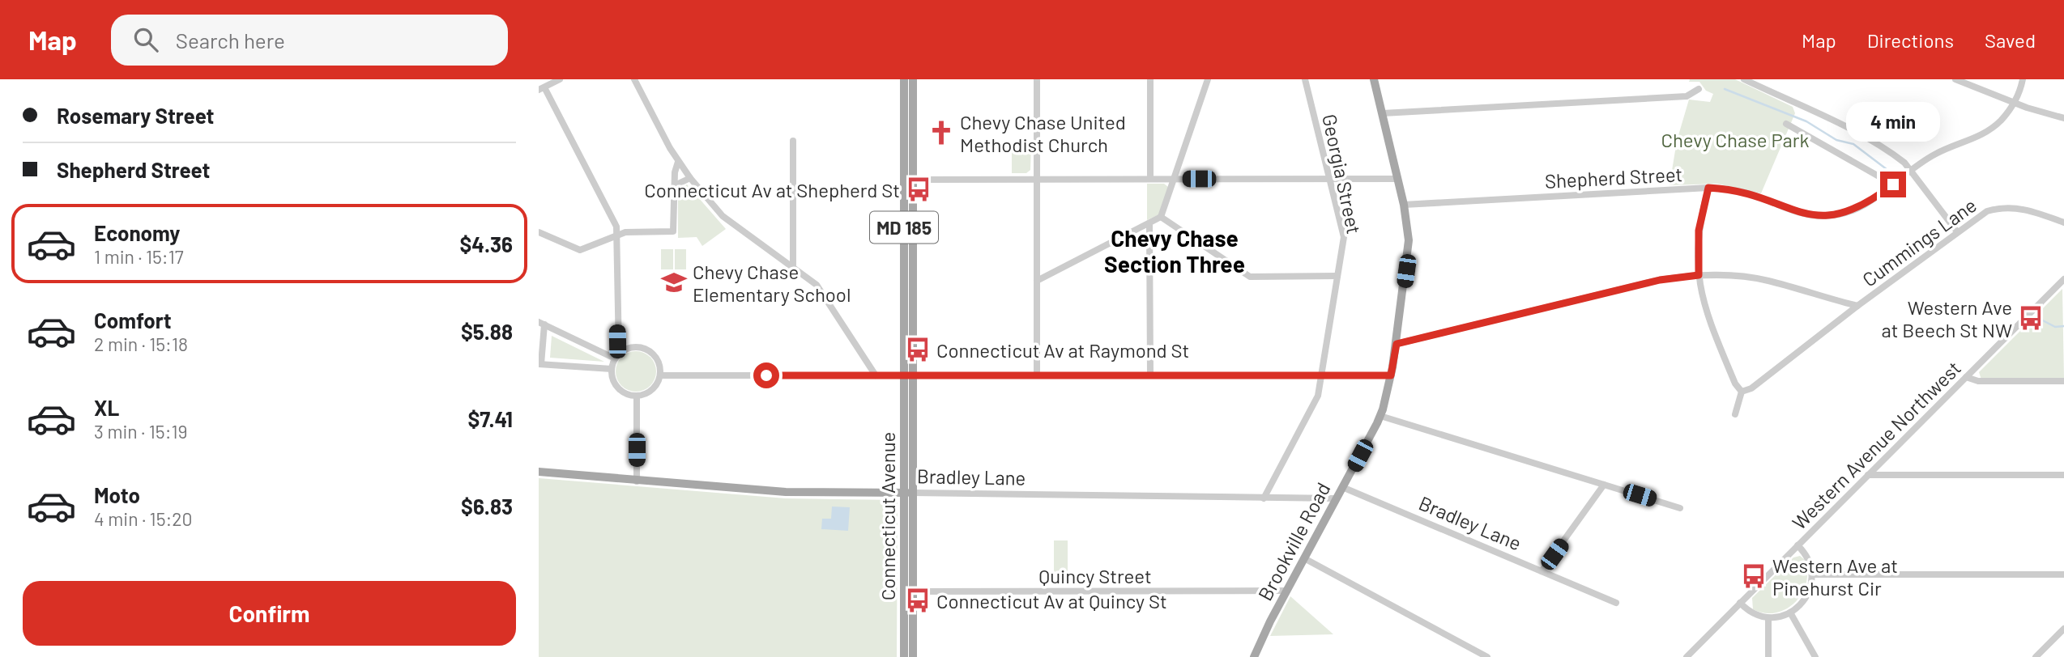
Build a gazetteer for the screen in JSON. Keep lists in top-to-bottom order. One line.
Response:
{"streets":{"main road":["MD 185","Bradley Lane","Connecticut Avenue","Brookville Road"],"street":["Georgia Street","Shepherd Street","Cummings Lane","Western Avenue Northwest","Quincy Street"]},"crossings":[["Georgia Street","Bradley Lane"],["Shepherd Street","Brookville Road"],["Cummings Lane","Brookville Road"],["Bradley Lane","Connecticut Avenue"],["Bradley Lane","Brookville Road"],["Connecticut Avenue","Quincy Street"],["Brookville Road","Quincy Street"]],"districts":["Chevy Chase Section Three"],"parks":["Chevy Chase Park"],"places":{"church":["Chevy Chase United Methodist Church"],"bus stop":["Connecticut Av at Shepherd St","Western Ave at Beech St NW","Connecticut Av at Raymond St","Western Ave at Pinehurst Cir","Connecticut Av at Quincy St"],"school or university":["Chevy Chase Elementary School"]},"page":{"header":"Map","search":"Search here","nav":["Map","Directions","Saved"],"banner":["Rosemary Street","Shepherd Street"],"bubble":"4 min","list":[{"name":"Economy","note":"1 min · 15:17","value":"$4.36"},{"name":"Comfort","note":"2 min · 15:18","value":"$5.88"},{"name":"XL","note":"3 min · 15:19","value":"$7.41"},{"name":"Moto","note":"4 min · 15:20","value":"$6.83"}],"buttons":"Confirm"}}
